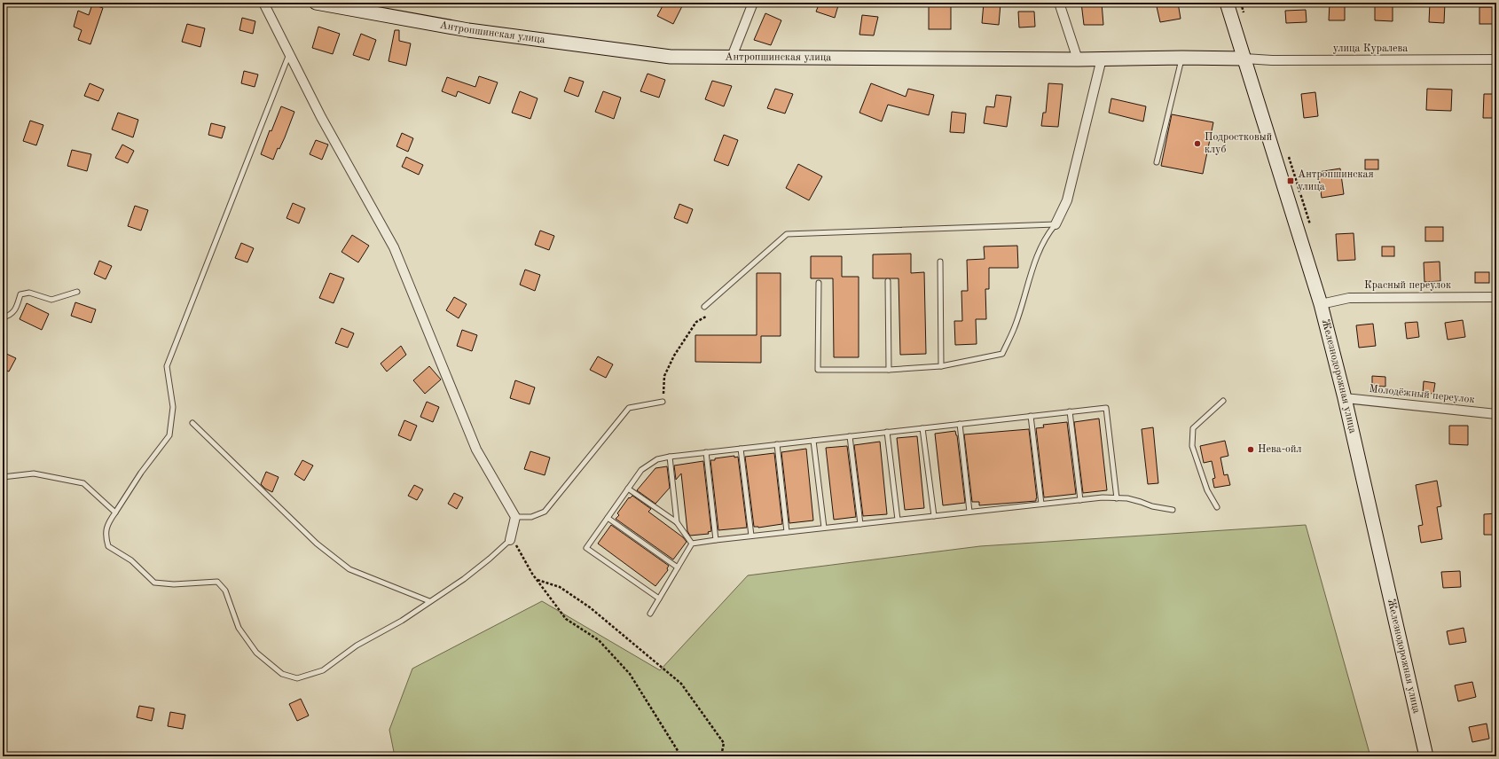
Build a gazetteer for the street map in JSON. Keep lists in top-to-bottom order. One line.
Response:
{"streets":{"street":["Антропшинская улица","улица Куралева","Красный переулок","Железнодорожная улица","Молодёжный переулок"]},"crossings":[["Антропшинская улица","улица Куралева"],["Антропшинская улица","Железнодорожная улица"],["улица Куралева","Железнодорожная улица"],["Красный переулок","Железнодорожная улица"],["Железнодорожная улица","Молодёжный переулок"]],"places":{"other":["Подростковый клуб","Нева-ойл"],"transit":["Антропшинская улица"]}}
